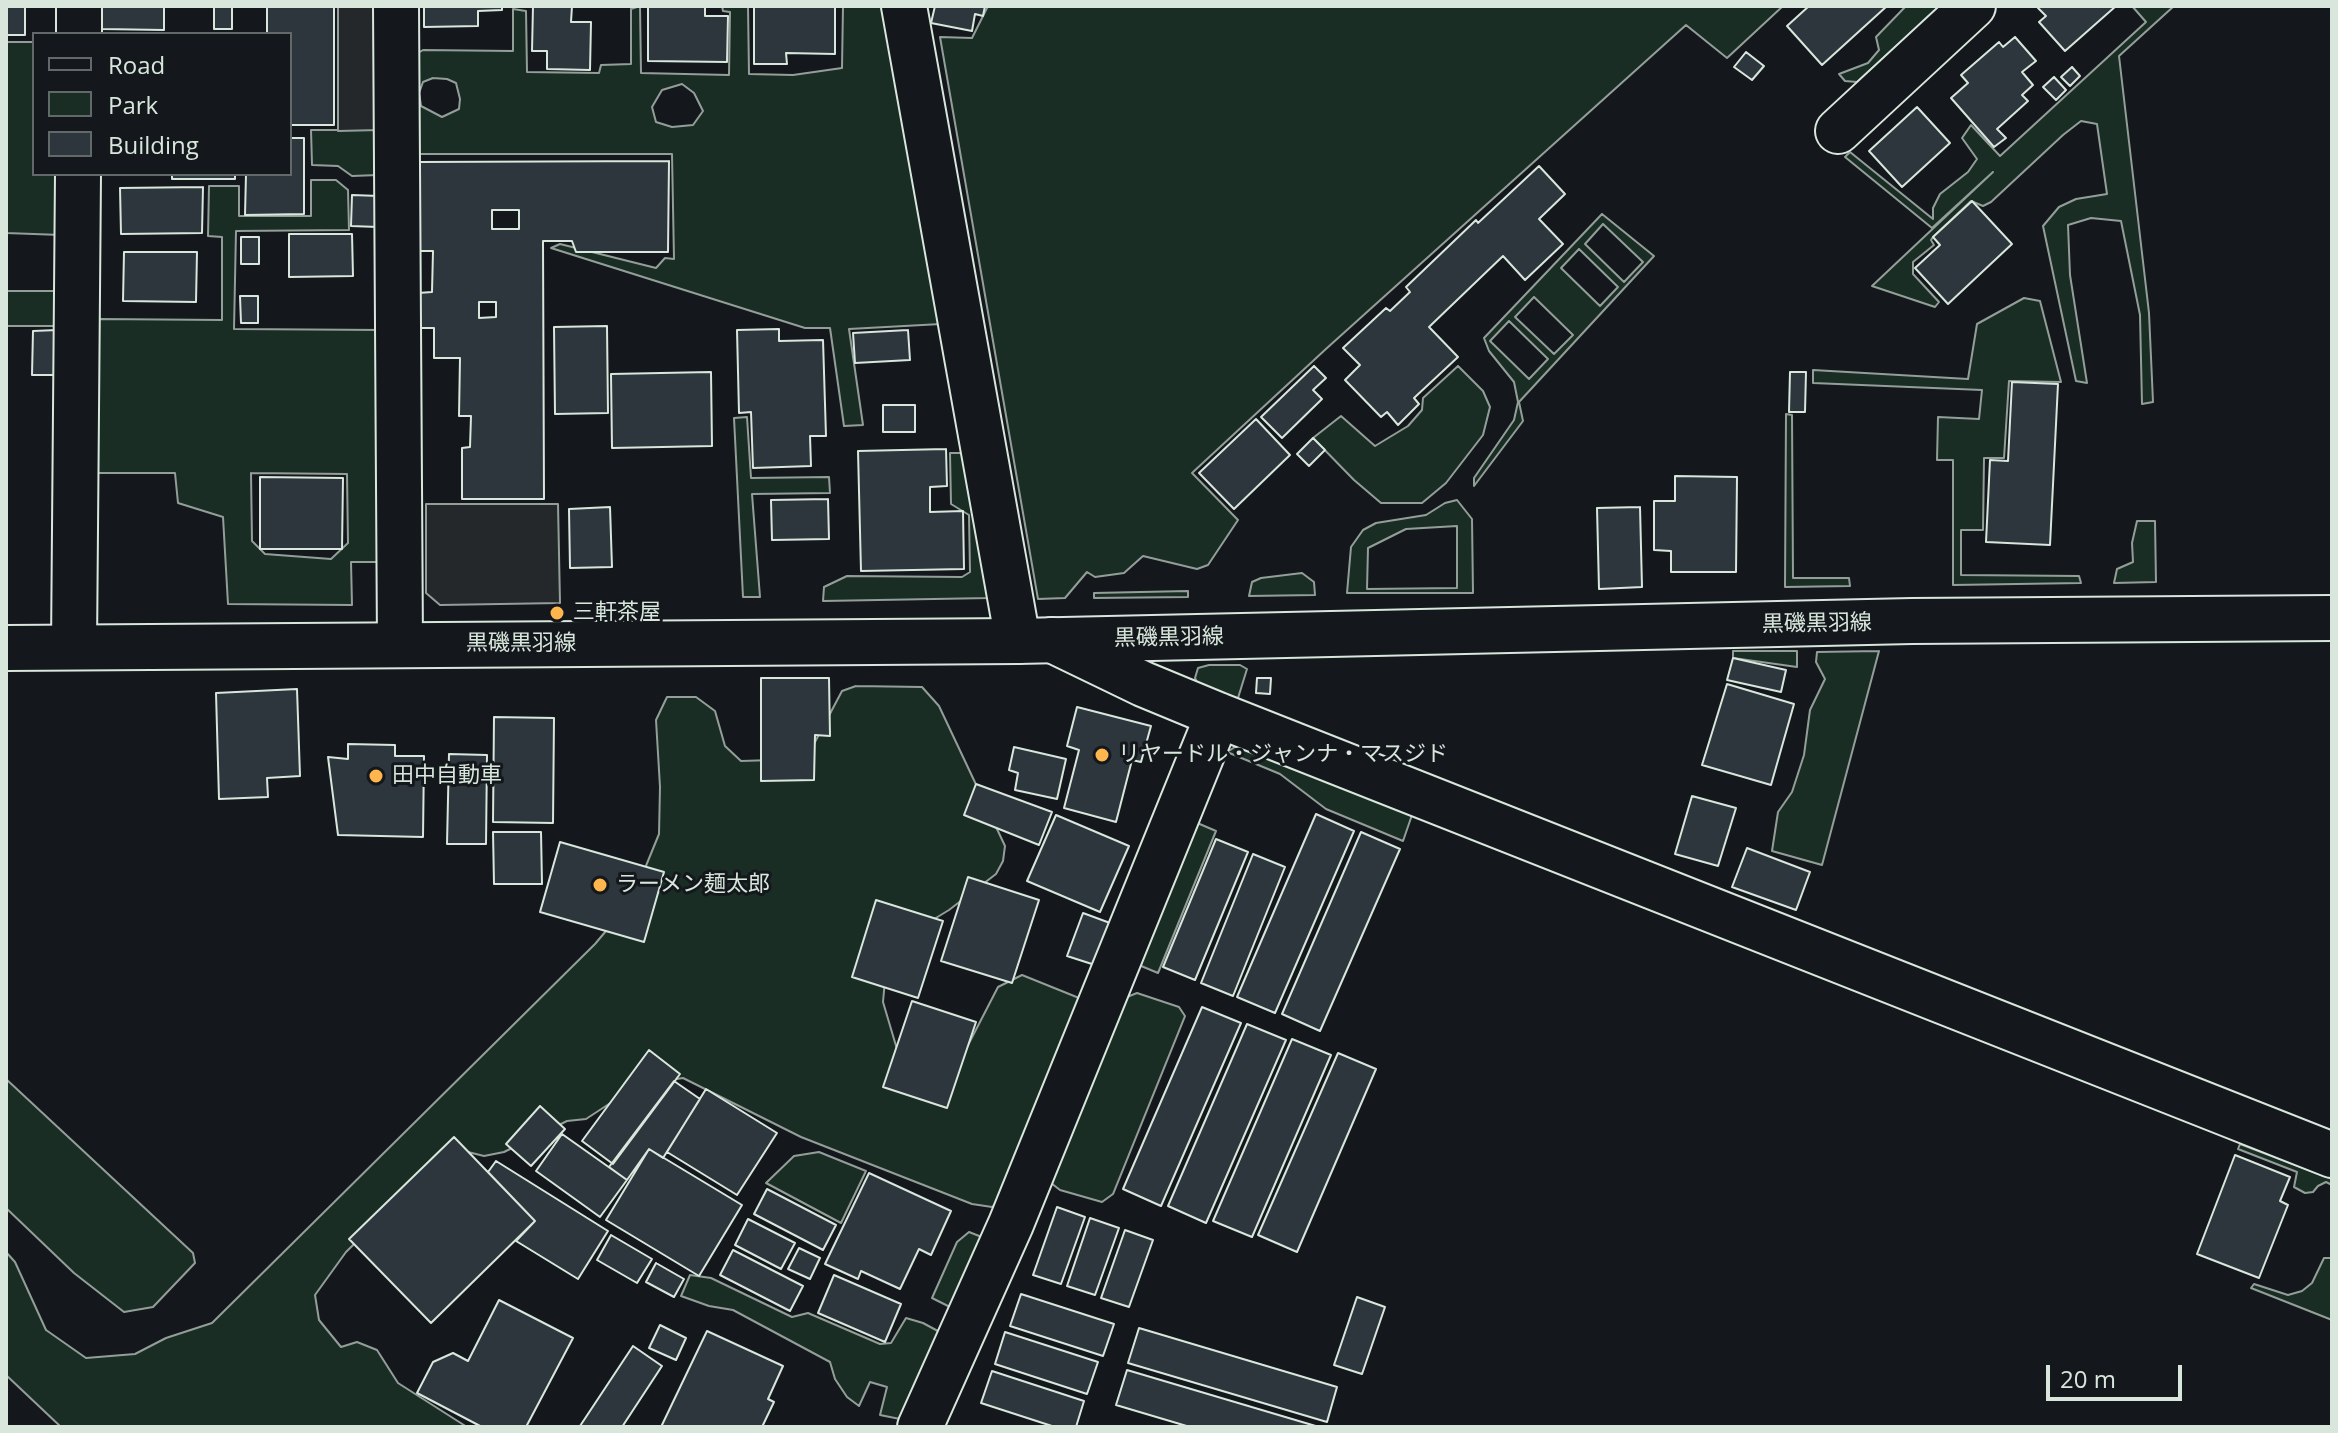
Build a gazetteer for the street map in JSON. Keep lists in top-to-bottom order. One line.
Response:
{"streets":{"street":["黒磯黒羽線"]},"places":["三軒茶屋","リヤードル・ジャンナ・マスジド","田中自動車","ラーメン麺太郎"],"legend":["Road","Park","Building"],"scale_bar":"20 m"}
